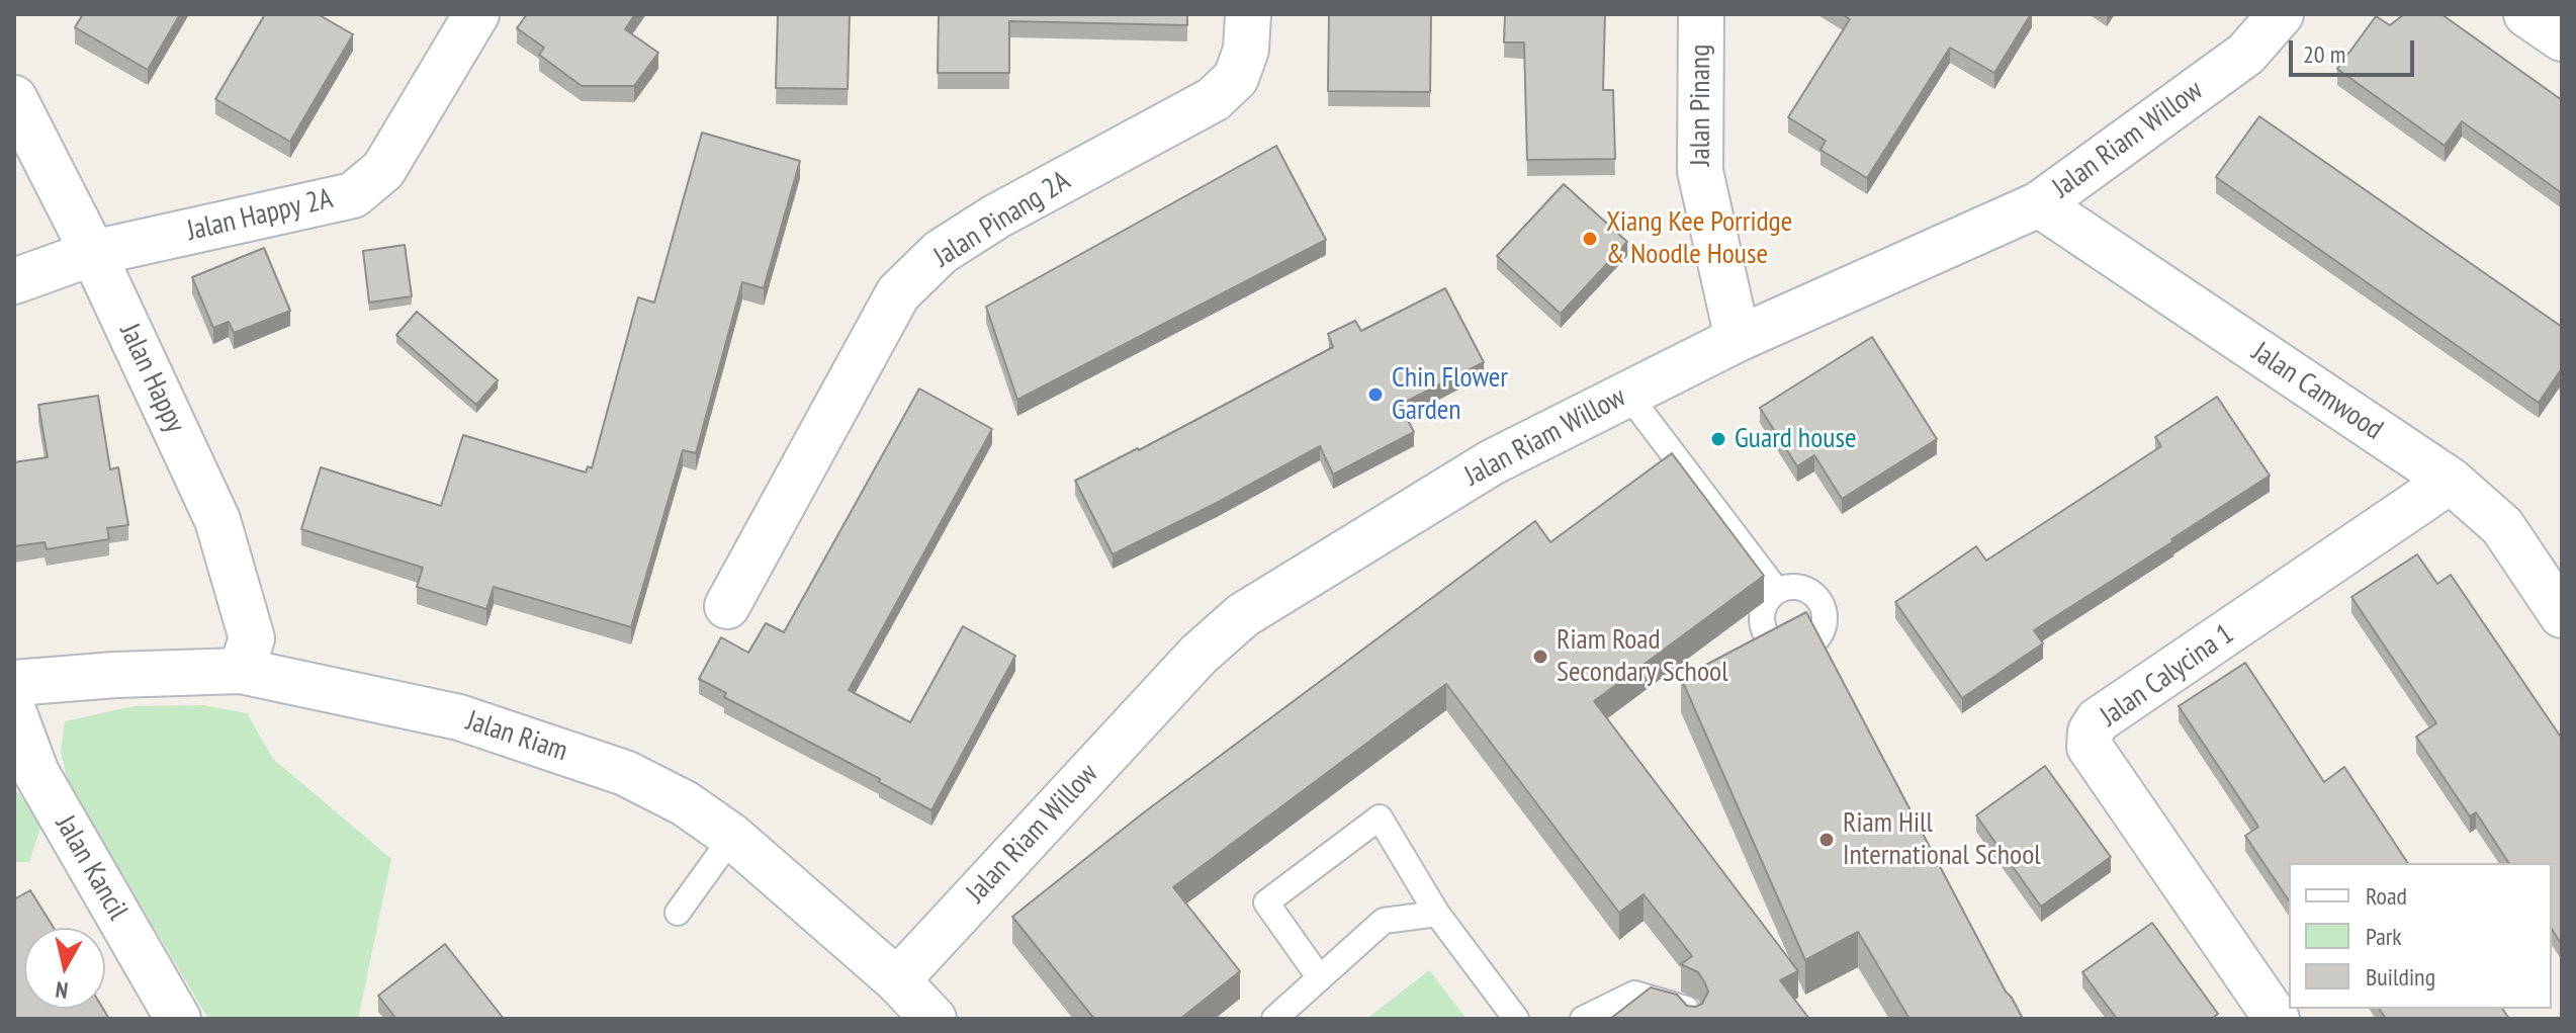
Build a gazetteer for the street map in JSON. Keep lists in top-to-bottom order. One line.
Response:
{"streets":{"street":["Jalan Pinang","Jalan Riam Willow","Jalan Happy 2A","Jalan Pinang 2A","Jalan Happy","Jalan Camwood","Jalan Calycina 1","Jalan Riam","Jalan Kancil"]},"crossings":[["Jalan Pinang","Jalan Riam Willow"],["Jalan Riam Willow","Jalan Camwood"],["Jalan Riam Willow","Jalan Riam"],["Jalan Happy 2A","Jalan Happy"],["Jalan Happy","Jalan Riam"],["Jalan Camwood","Jalan Calycina 1"]],"places":["Xiang Kee Porridge & Noodle House","Chin Flower Garden","Guard house","Riam Road Secondary School","Riam Hill International School"],"legend":["Road","Park","Building"],"scale_bar":"20 m","north":"bottom"}
